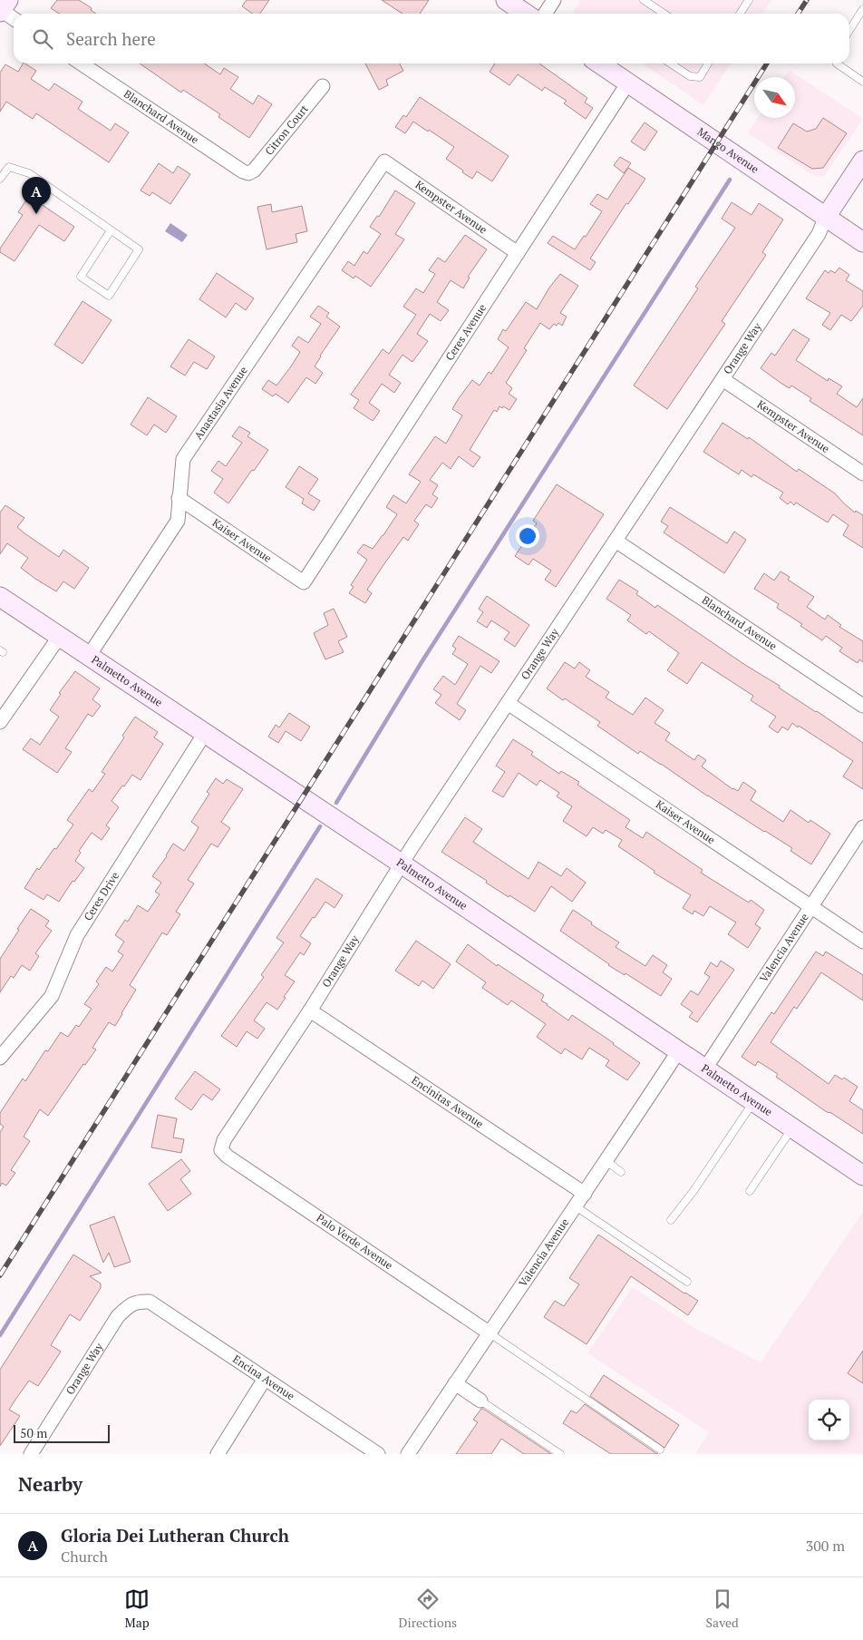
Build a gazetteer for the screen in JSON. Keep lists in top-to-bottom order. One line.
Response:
{"streets":{"street":["Blanchard Avenue","Citron Court","Mango Avenue","Kempster Avenue","Ceres Avenue","Orange Way","Anastasia Avenue","Kaiser Avenue","Palmetto Avenue","Ceres Drive","Valencia Avenue","Encinitas Avenue","Palo Verde Avenue","Encina Avenue"]},"crossings":[["Blanchard Avenue","Citron Court"],["Blanchard Avenue","Orange Way"],["Mango Avenue","Ceres Avenue"],["Mango Avenue","Orange Way"],["Kempster Avenue","Ceres Avenue"],["Kempster Avenue","Orange Way"],["Kempster Avenue","Anastasia Avenue"],["Ceres Avenue","Kaiser Avenue"],["Orange Way","Kaiser Avenue"],["Orange Way","Palmetto Avenue"],["Orange Way","Encinitas Avenue"],["Orange Way","Palo Verde Avenue"],["Orange Way","Encina Avenue"],["Anastasia Avenue","Kaiser Avenue"],["Anastasia Avenue","Palmetto Avenue"],["Kaiser Avenue","Valencia Avenue"],["Palmetto Avenue","Ceres Drive"],["Palmetto Avenue","Valencia Avenue"],["Valencia Avenue","Encinitas Avenue"],["Valencia Avenue","Palo Verde Avenue"]],"scale_bar":"50 m","north":"bottom right","page":{"search":"Search here","pins":"A","scale":"50 m","heading":"Nearby","list":[{"mark":"A","name":"Gloria Dei Lutheran Church","note":"Church","value":"300 m"}],"nav":["Map","Directions","Saved"]}}
